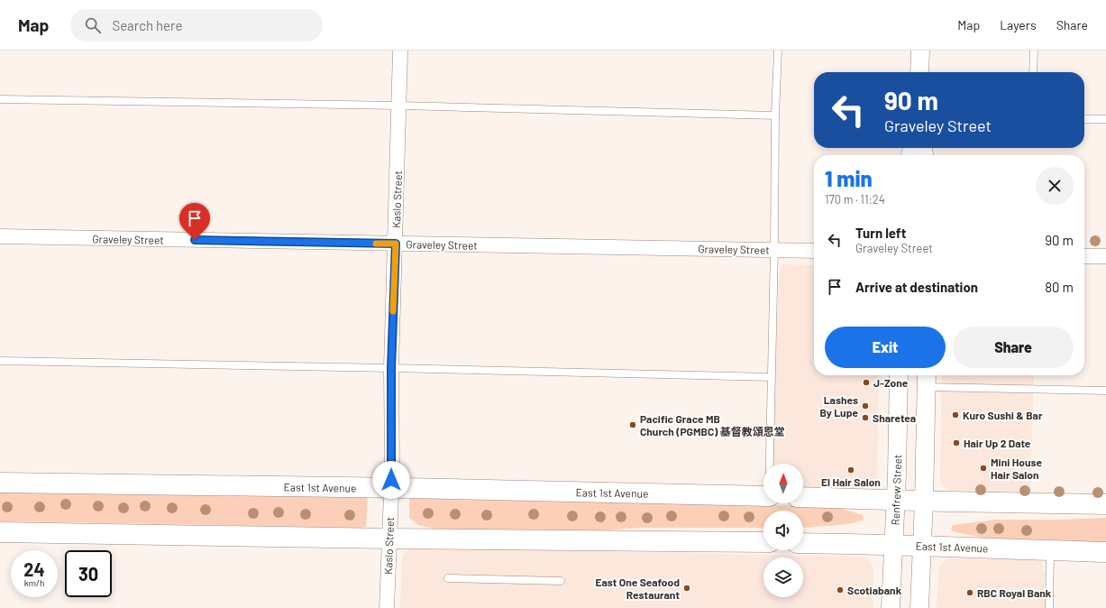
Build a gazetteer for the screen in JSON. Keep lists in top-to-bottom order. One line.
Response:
{"streets":{"main road":["East 1st Avenue"],"street":["Kaslo Street","Graveley Street","Renfrew Street"]},"crossings":[["Kaslo Street","Graveley Street"],["Kaslo Street","East 1st Avenue"],["East 1st Avenue","Renfrew Street"]],"places":["J-Zone","Lashes By Lupe","Kuro Sushi & Bar","Sharetea","Pacific Grace MB Church (PGMBC) 基督教頌恩堂","Hair Up 2 Date","Mini House Hair Salon","El Hair Salon","East One Seafood Restaurant","Scotiabank","RBC Royal Bank"],"north":"top","page":{"header":"Map","search":"Search here","nav":["Map","Layers","Share"],"turn":["90 m","Graveley Street"],"heading":["1 min","170 m · 11:24"],"list":[{"name":"Turn left","note":"Graveley Street","value":"90 m"},{"name":"Arrive at destination","value":"80 m"}],"buttons":["Exit","Share"],"speed":"24 km/h","limit":"30"}}
